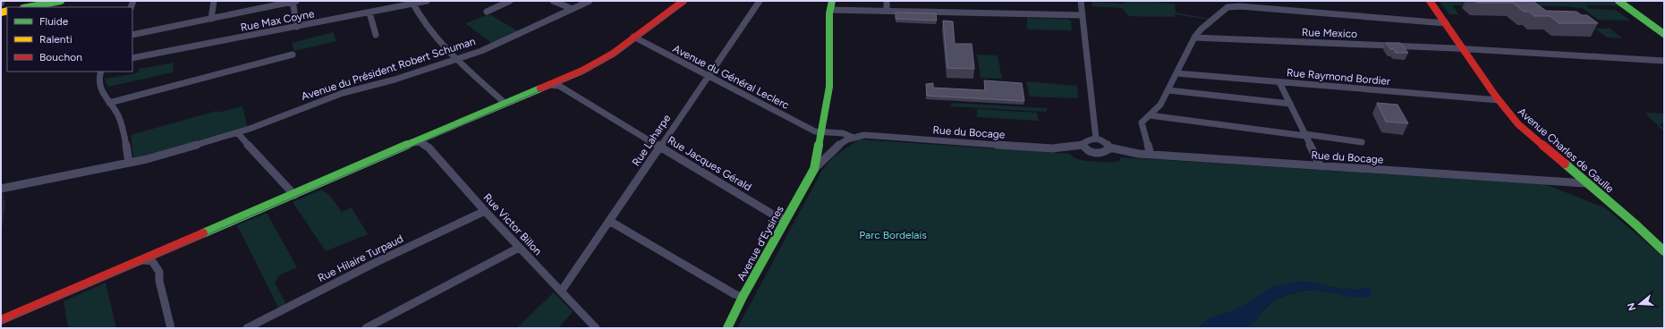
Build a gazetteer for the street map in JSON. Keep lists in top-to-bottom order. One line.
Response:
{"streets":{"main road":["Avenue Charles de Gaulle","Avenue d'Eysines"],"street":["Rue Max Coyne","Rue Mexico","Avenue du Président Robert Schuman","Avenue du Général Leclerc","Rue Raymond Bordier","Rue du Bocage","Rue Laharpe","Rue Jacques Gérald","Rue Victor Billon","Rue Hilaire Turpaud"]},"crossings":[["Rue Mexico","Avenue Charles de Gaulle"],["Avenue du Général Leclerc","Rue du Bocage"],["Avenue du Général Leclerc","Rue Laharpe"],["Avenue du Général Leclerc","Avenue d'Eysines"],["Rue Raymond Bordier","Avenue Charles de Gaulle"],["Rue du Bocage","Avenue Charles de Gaulle"],["Rue du Bocage","Avenue d'Eysines"],["Rue Laharpe","Rue Jacques Gérald"],["Rue Laharpe","Rue Victor Billon"],["Rue Jacques Gérald","Avenue d'Eysines"],["Rue Victor Billon","Rue Hilaire Turpaud"]],"parks":["Parc Bordelais"],"legend":["Fluide","Ralenti","Bouchon"],"north":"left"}
